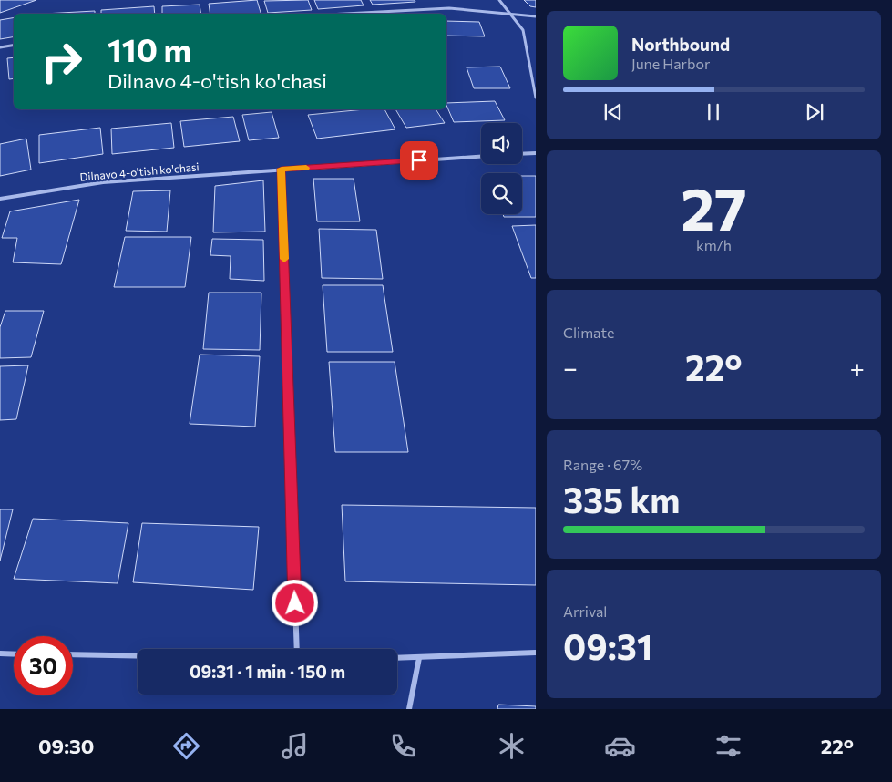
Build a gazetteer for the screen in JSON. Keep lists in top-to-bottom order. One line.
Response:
{"streets":{"street":["Dilnavo 4-o'tish ko'chasi"]},"page":{"turn":["110 m","Dilnavo 4-o'tish ko'chasi"],"song":["Northbound","June Harbor"],"tile":[["27","km/h"],"Climate",["Range · 67%","335 km"],["Arrival","09:31"]],"heat":["−","22°","+"],"limit":"30","trip":"09:31 · 1 min · 150 m","tabs":["09:30","22°"]}}
